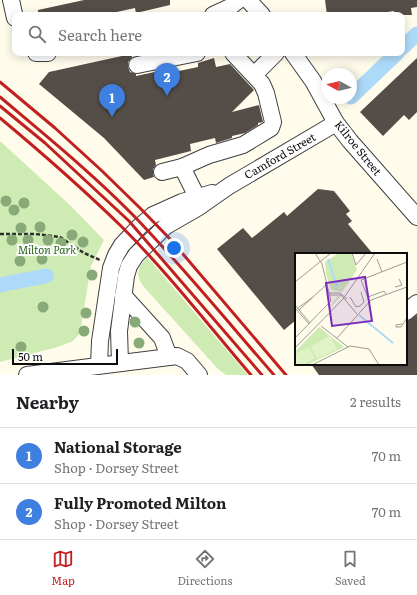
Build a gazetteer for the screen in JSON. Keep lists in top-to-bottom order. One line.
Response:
{"streets":{"street":["Kilroe Street","Camford Street"]},"crossings":[["Kilroe Street","Camford Street"]],"parks":["Milton Park"],"scale_bar":"50 m","north":"left","page":{"search":"Search here","pins":["2","1"],"scale":"50 m","heading":["Nearby","2 results"],"list":[{"mark":"1","name":"National Storage","note":"Shop · Dorsey Street","value":"70 m"},{"mark":"2","name":"Fully Promoted Milton","note":"Shop · Dorsey Street","value":"70 m"}],"nav":["Map","Directions","Saved"]}}
